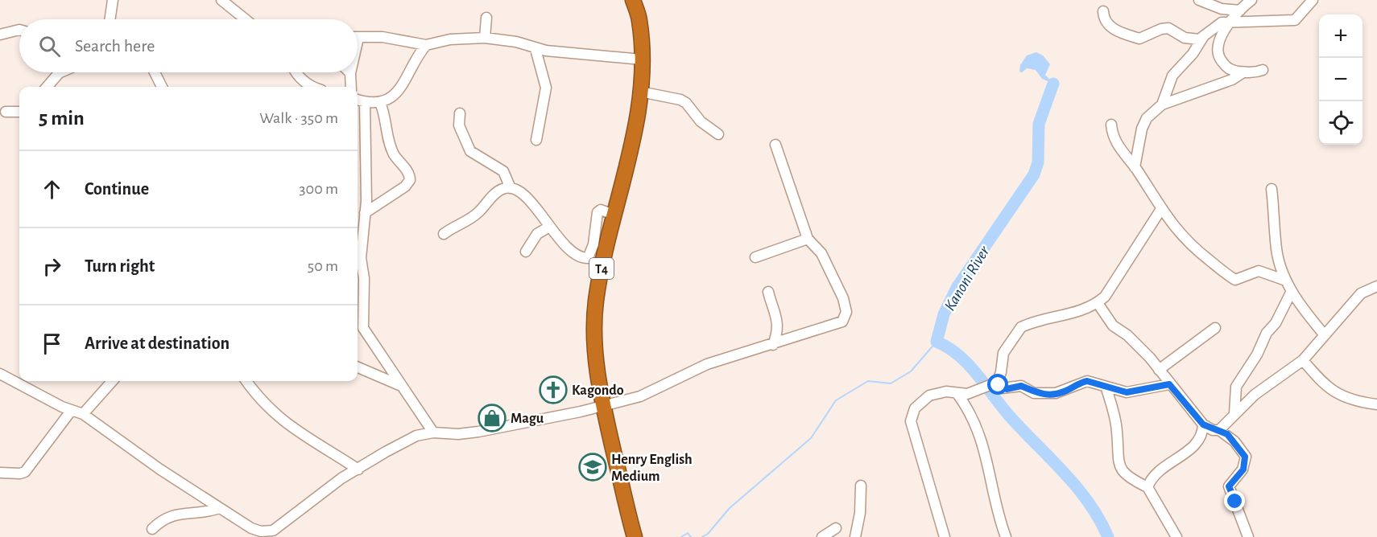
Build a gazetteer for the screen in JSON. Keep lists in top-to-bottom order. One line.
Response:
{"streets":{"highway":["T4"]},"water":["Kanoni River"],"places":{"church":["Kagondo"],"shop":["Magu"],"school or university":["Henry English Medium"]},"page":{"map_buttons":["+","−"],"search":"Search here","heading":["5 min","Walk · 350 m"],"list":[["Continue","300 m"],["Turn right","50 m"],"Arrive at destination"]}}
